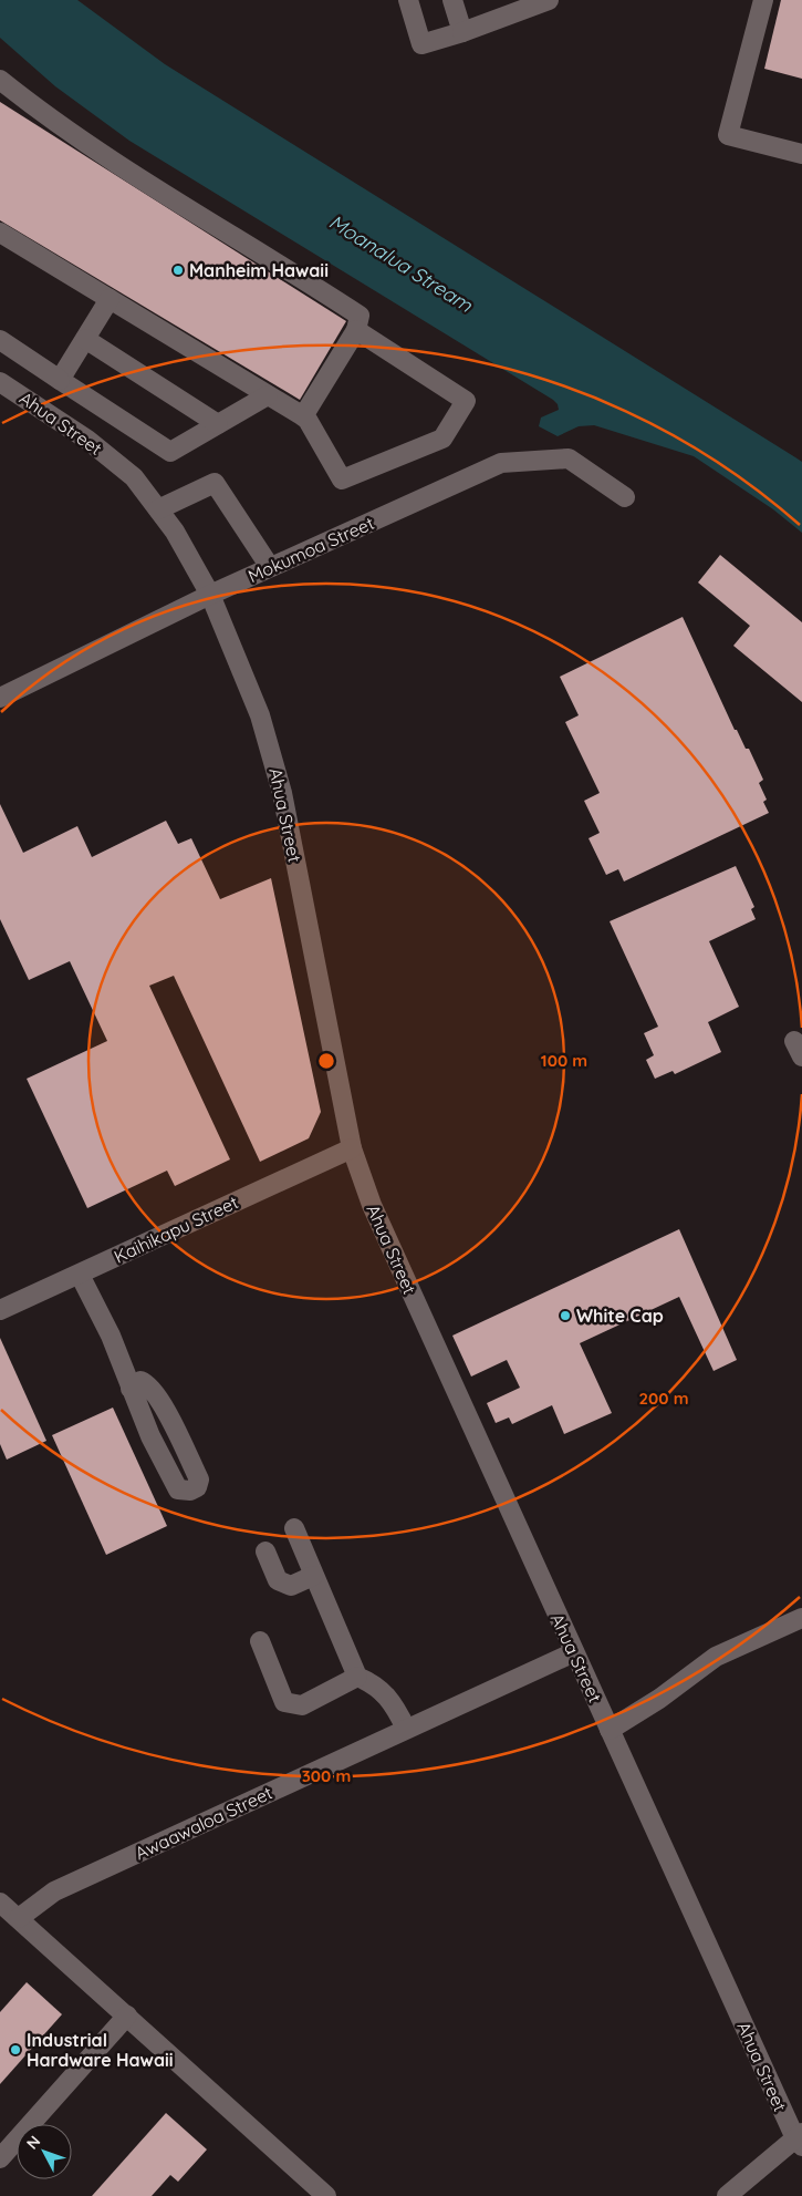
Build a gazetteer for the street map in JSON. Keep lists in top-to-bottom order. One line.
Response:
{"streets":{"street":["Ahua Street","Mokumoa Street","Kaihikapu Street","Awaawaloa Street"]},"crossings":[["Ahua Street","Mokumoa Street"],["Ahua Street","Kaihikapu Street"],["Ahua Street","Awaawaloa Street"]],"water":["Moanalua Stream"],"places":["Manheim Hawaii","White Cap","Industrial Hardware Hawaii"],"north":"top left","rings":["100 m","200 m","300 m"]}
